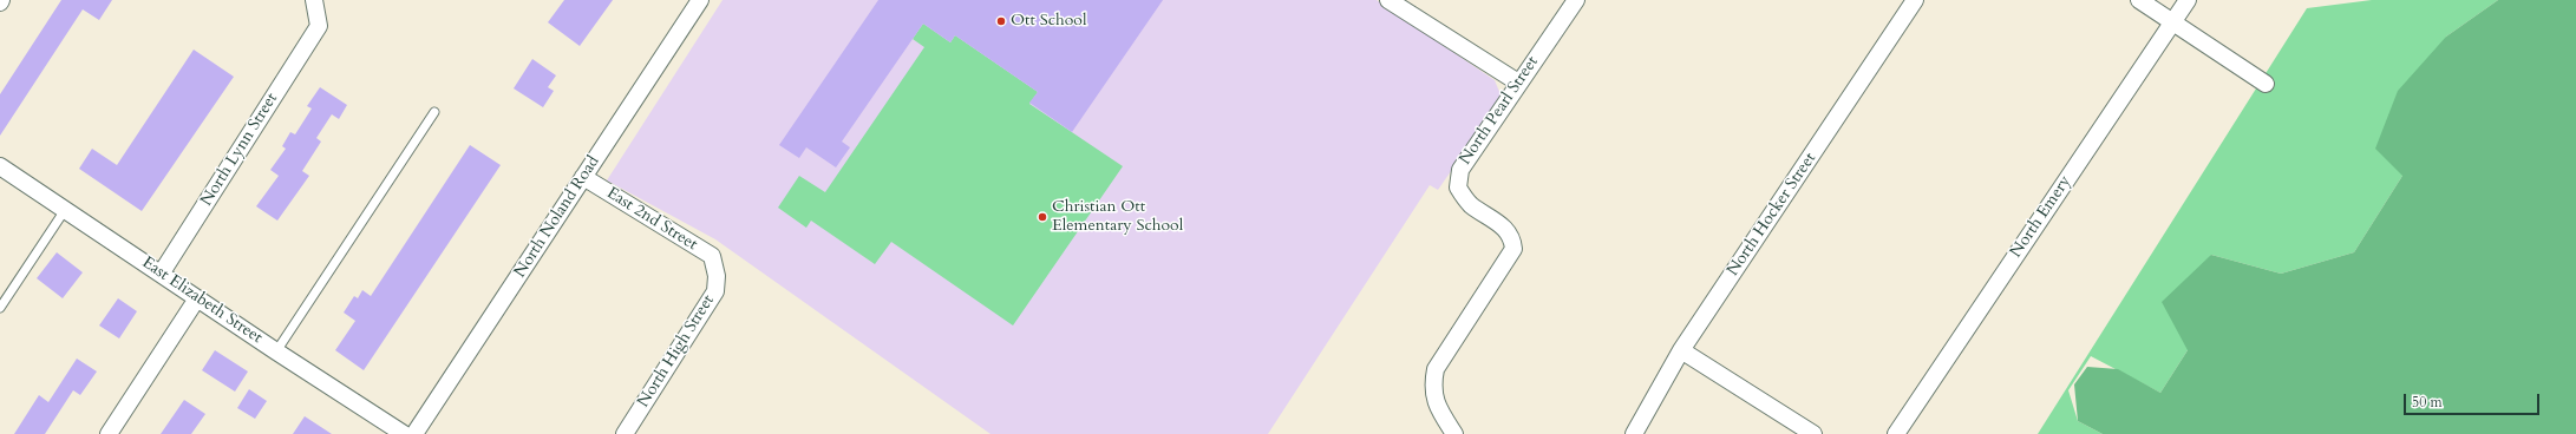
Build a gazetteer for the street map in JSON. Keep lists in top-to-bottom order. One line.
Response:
{"streets":{"street":["North Pearl Street","North Lynn Street","North Hocker Street","North Noland Road","North Emery","East 2nd Street","East Elizabeth Street","North High Street"]},"crossings":[["North Lynn Street","East Elizabeth Street"],["North Noland Road","East 2nd Street"],["East 2nd Street","North High Street"]],"places":["Ott School","Christian Ott Elementary School"],"scale_bar":"50 m"}
